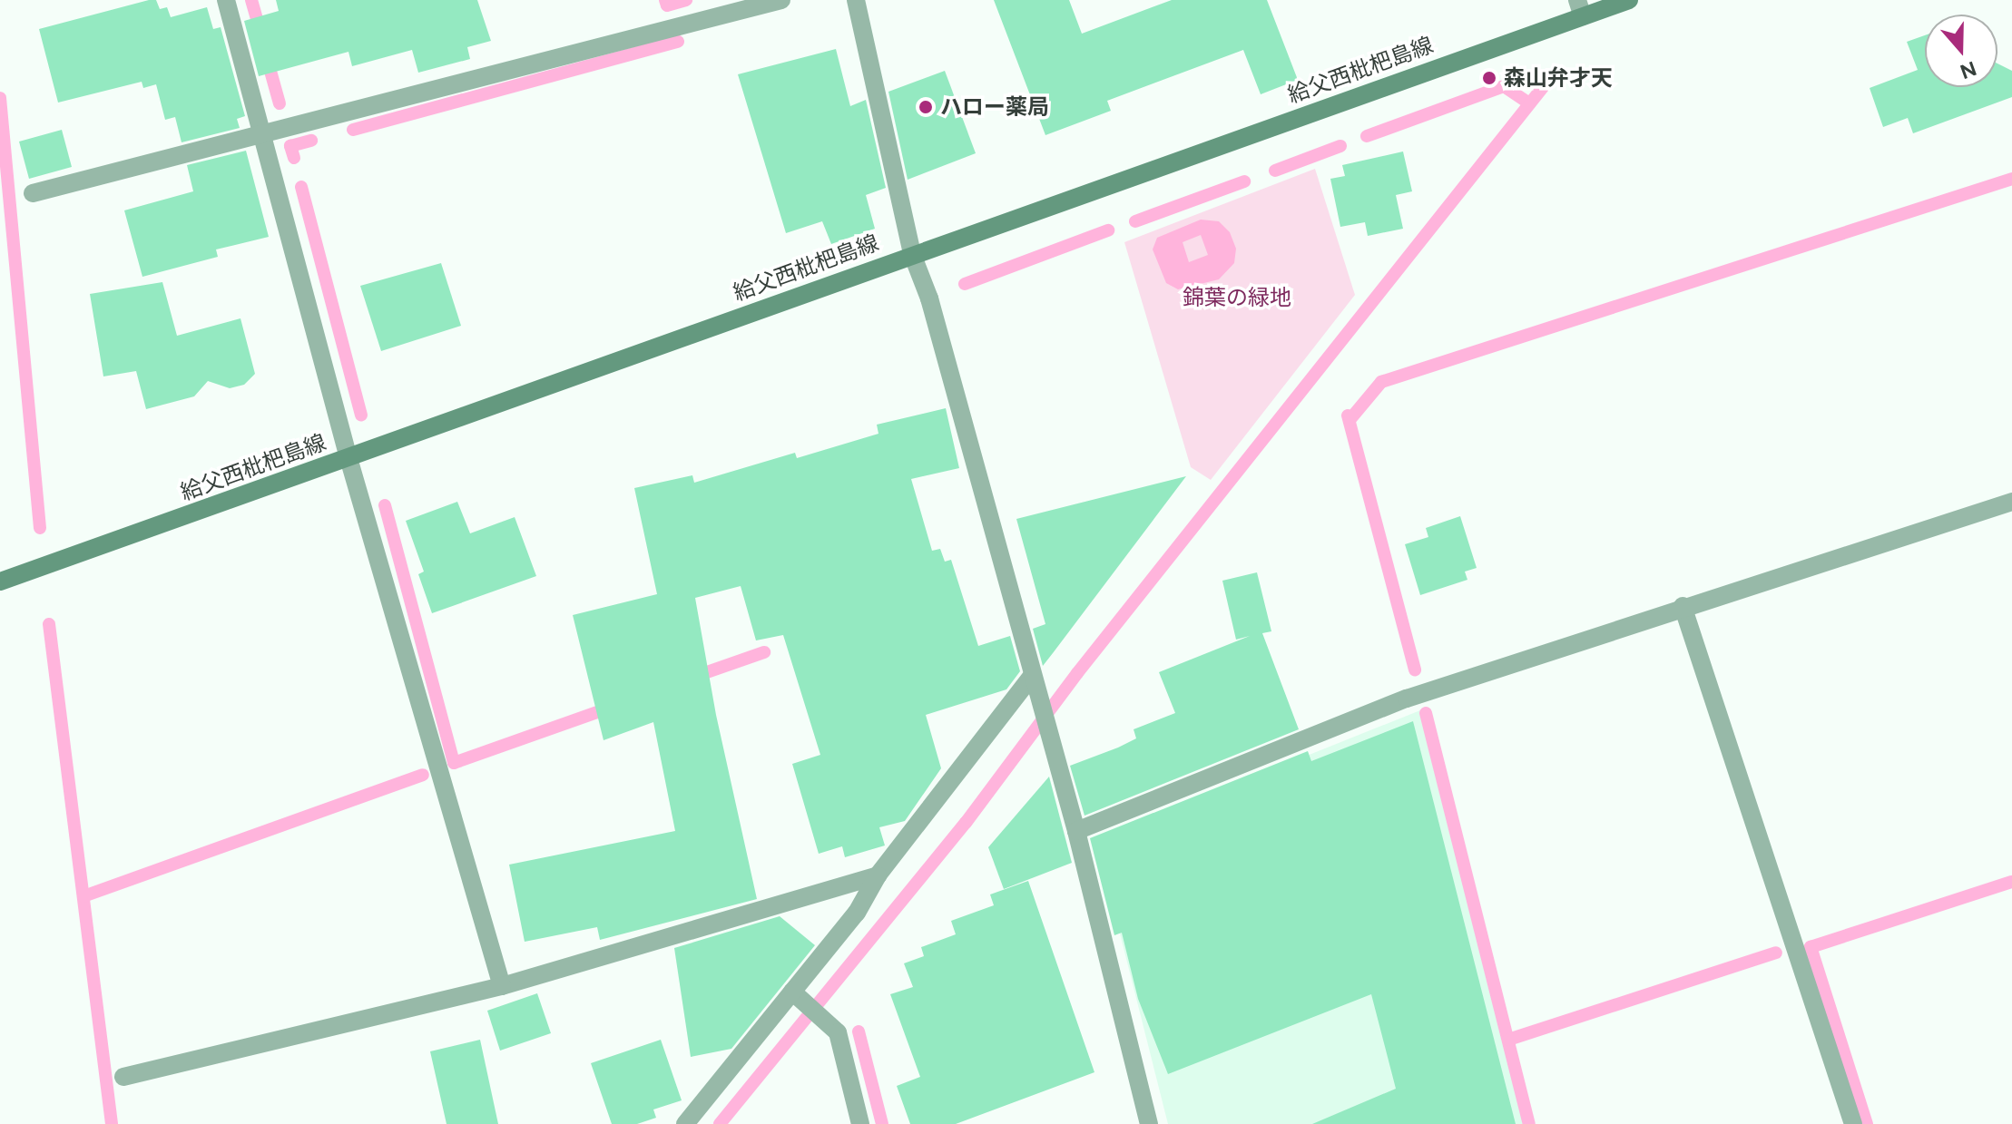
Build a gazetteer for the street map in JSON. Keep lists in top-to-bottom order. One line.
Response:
{"streets":{"main road":["給父西枇杷島線"]},"parks":["錦葉の緑地"],"places":["森山弁才天","ハロー薬局"],"north":"bottom"}
